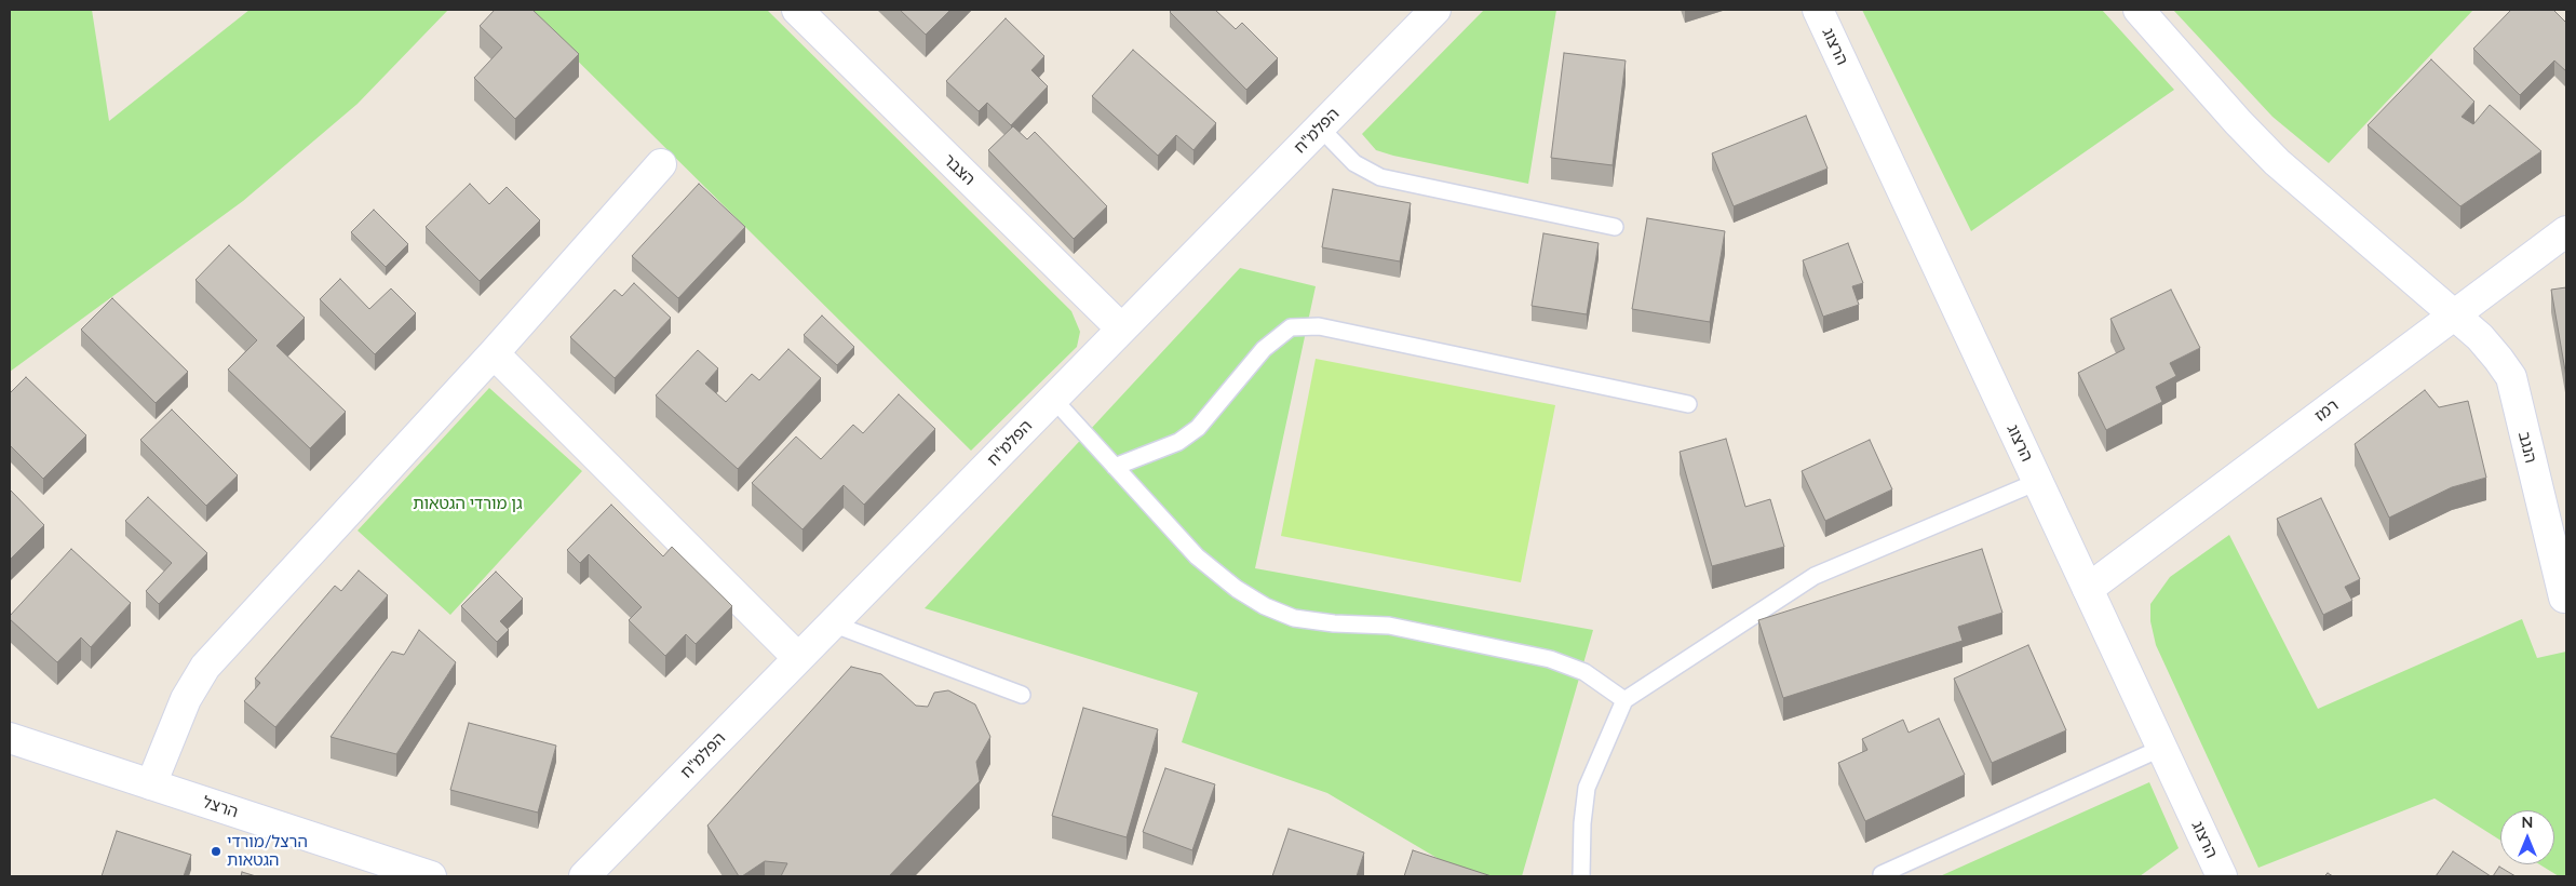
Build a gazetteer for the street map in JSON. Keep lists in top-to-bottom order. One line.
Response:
{"streets":{"street":["הרצוג","הפלמ\"ח","הצבר","רמז","הנגב","הרצל"]},"crossings":[["הרצוג","רמז"],["הפלמ\"ח","הצבר"],["רמז","הנגב"]],"parks":["גן מורדי הגטאות"],"places":["הרצל/מורדי הגטאות"],"north":"top"}
